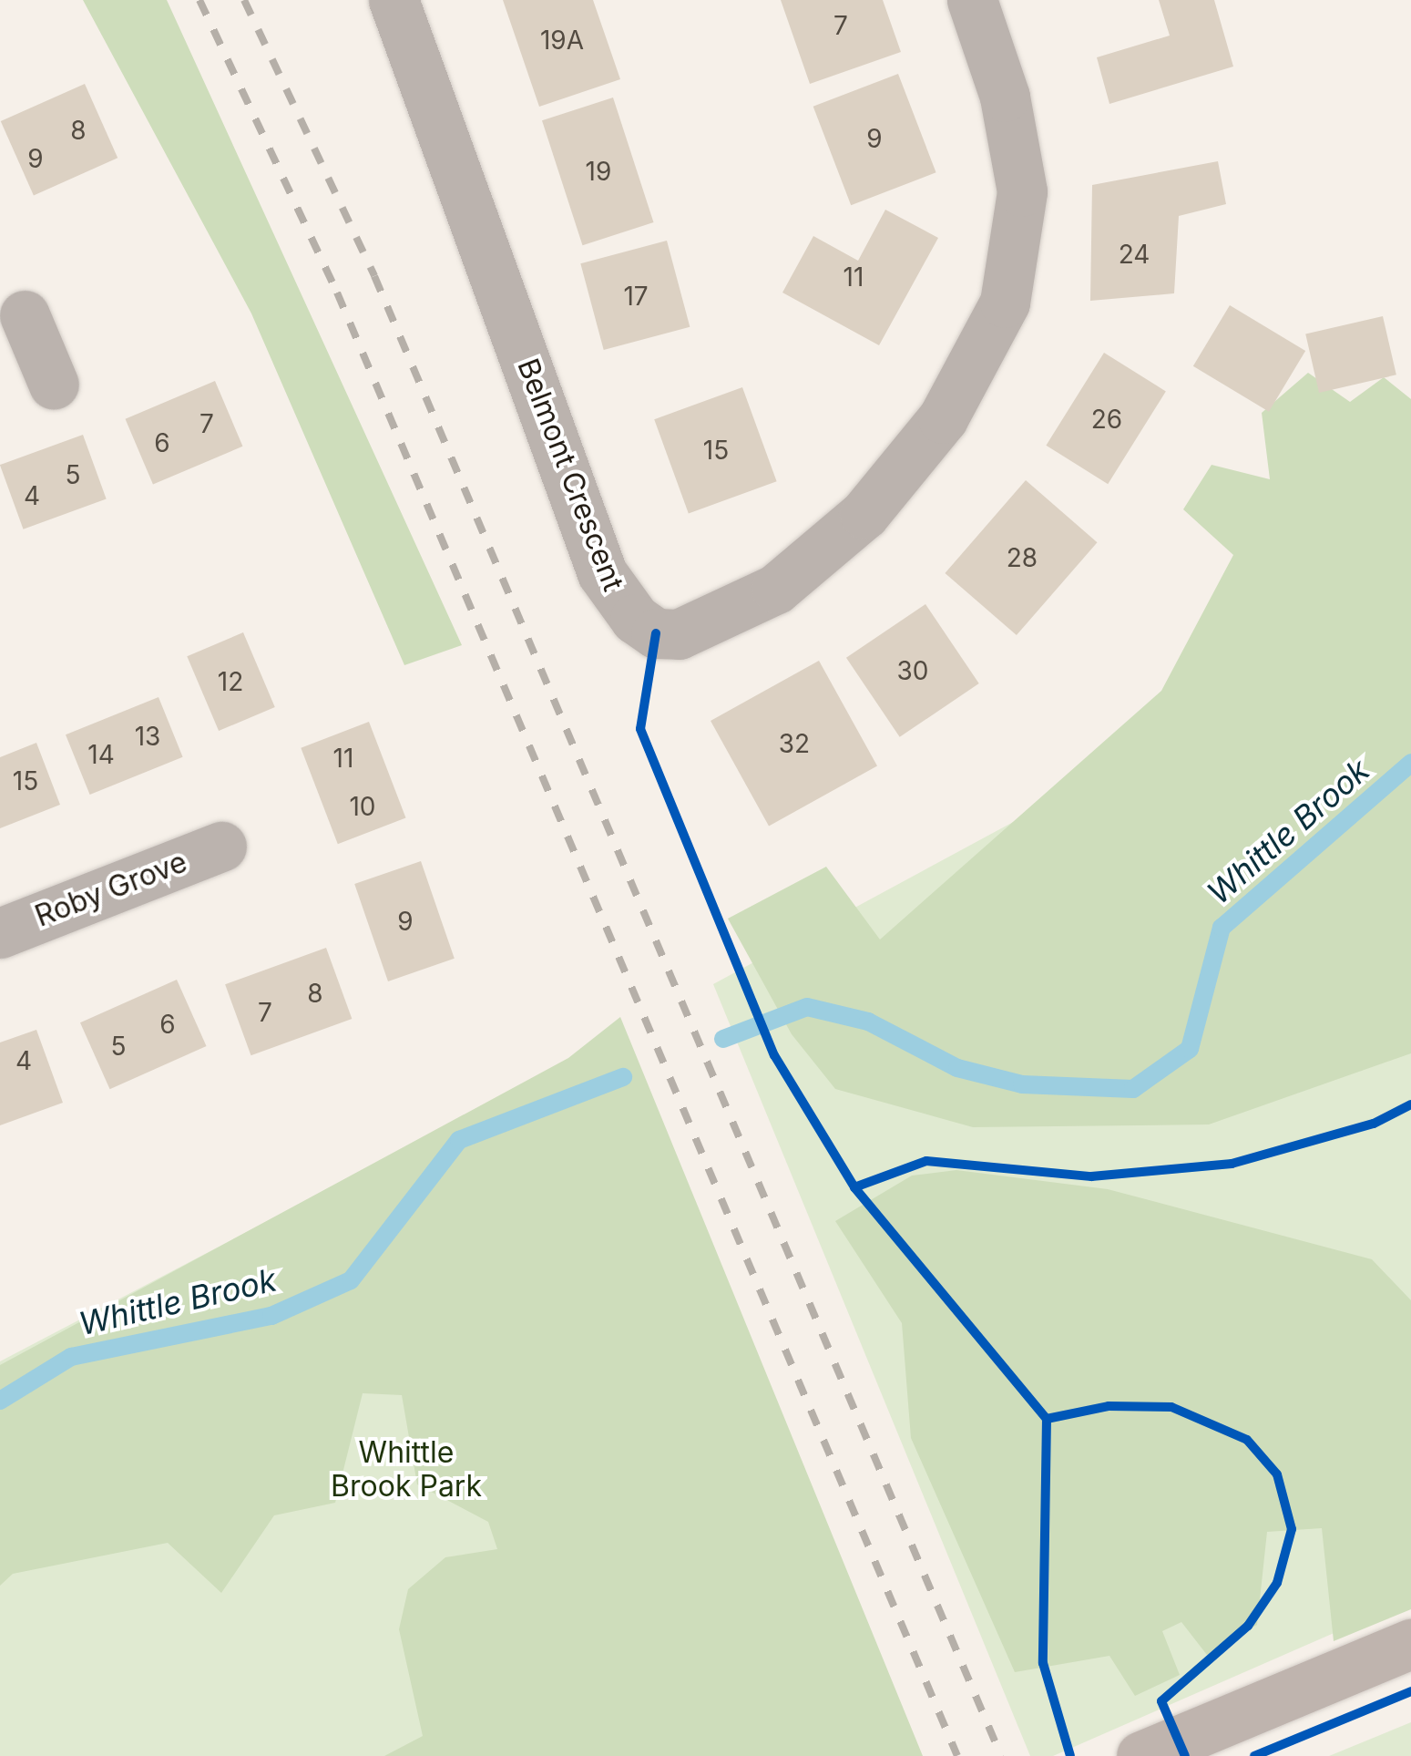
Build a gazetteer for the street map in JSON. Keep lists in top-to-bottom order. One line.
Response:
{"streets":{"street":["Belmont Crescent","Roby Grove"]},"water":["Whittle Brook"],"parks":["Whittle Brook Park"],"house_numbers":["7","19A","8","9","9","19","24","11","17","26","7","6","15","5","4","28","30","12","13","32","14","11","15","10","9","8","7","6","5","4"]}
